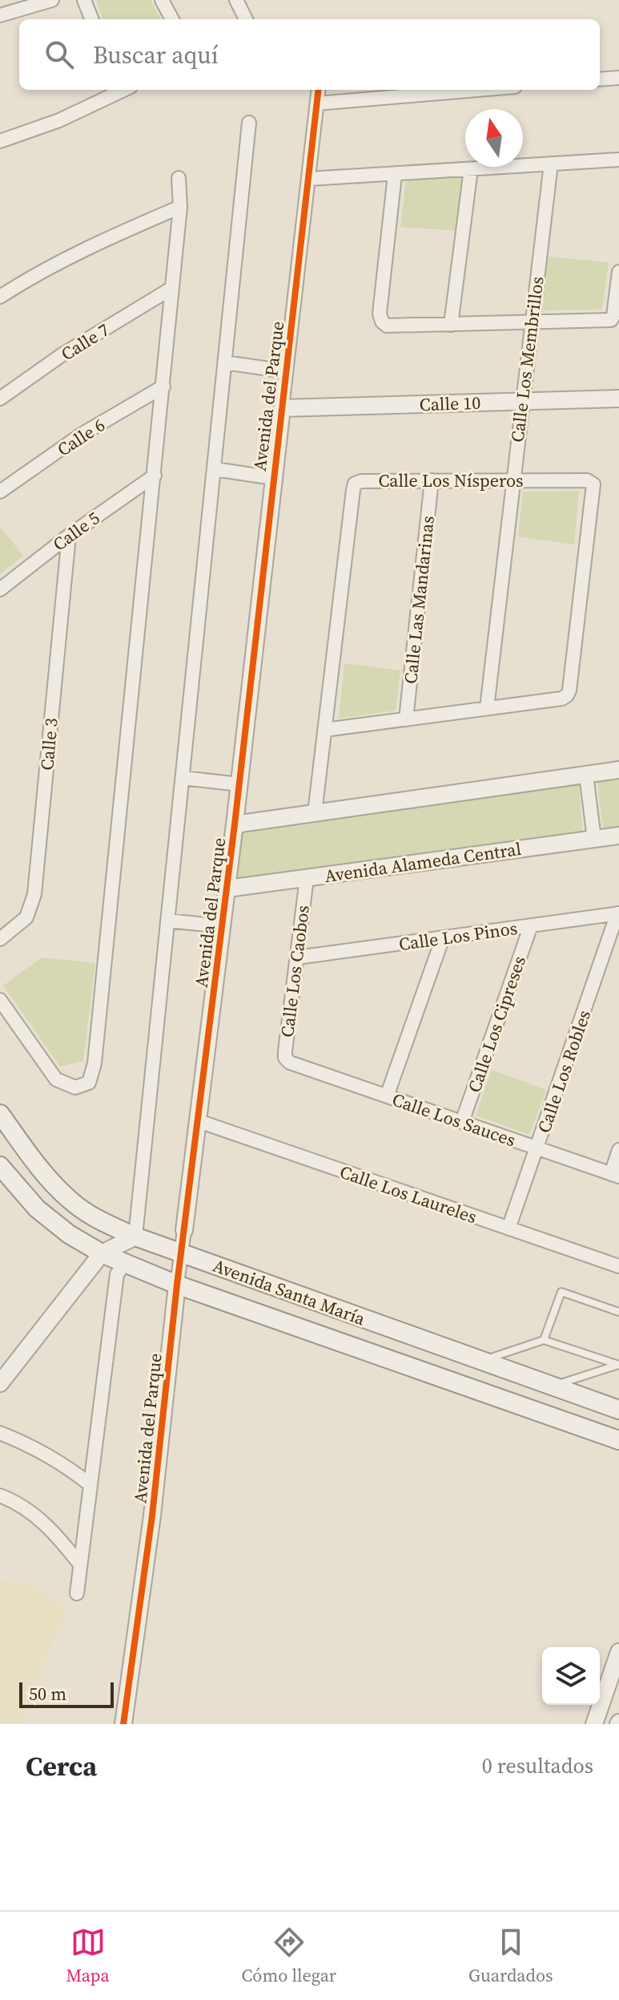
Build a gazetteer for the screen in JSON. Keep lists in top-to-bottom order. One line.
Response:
{"streets":{"main road":["Avenida Santa María"],"street":["Calle 7","Calle Los Membrillos","Avenida del Parque","Calle 10","Calle 6","Calle Los Nísperos","Calle 5","Calle Las Mandarinas","Calle 3","Avenida Alameda Central","Calle Los Pinos","Calle Los Caobos","Calle Los Cipreses","Calle Los Robles","Calle Los Sauces","Calle Los Laureles"]},"crossings":[["Calle Los Membrillos","Calle 10"],["Calle Los Membrillos","Calle Los Nísperos"],["Avenida del Parque","Calle 10"],["Avenida del Parque","Avenida Alameda Central"],["Avenida del Parque","Calle Los Laureles"],["Avenida del Parque","Avenida Santa María"],["Calle Los Nísperos","Calle Las Mandarinas"],["Calle 5","Calle 3"],["Avenida Alameda Central","Calle Los Caobos"],["Calle Los Pinos","Calle Los Caobos"],["Calle Los Pinos","Calle Los Cipreses"],["Calle Los Pinos","Calle Los Robles"],["Calle Los Caobos","Calle Los Sauces"],["Calle Los Cipreses","Calle Los Sauces"],["Calle Los Robles","Calle Los Sauces"],["Calle Los Robles","Calle Los Laureles"]],"scale_bar":"50 m","north":"top","page":{"search":"Buscar aquí","scale":"50 m","heading":["Cerca","0 resultados"],"nav":["Mapa","Cómo llegar","Guardados"]}}
